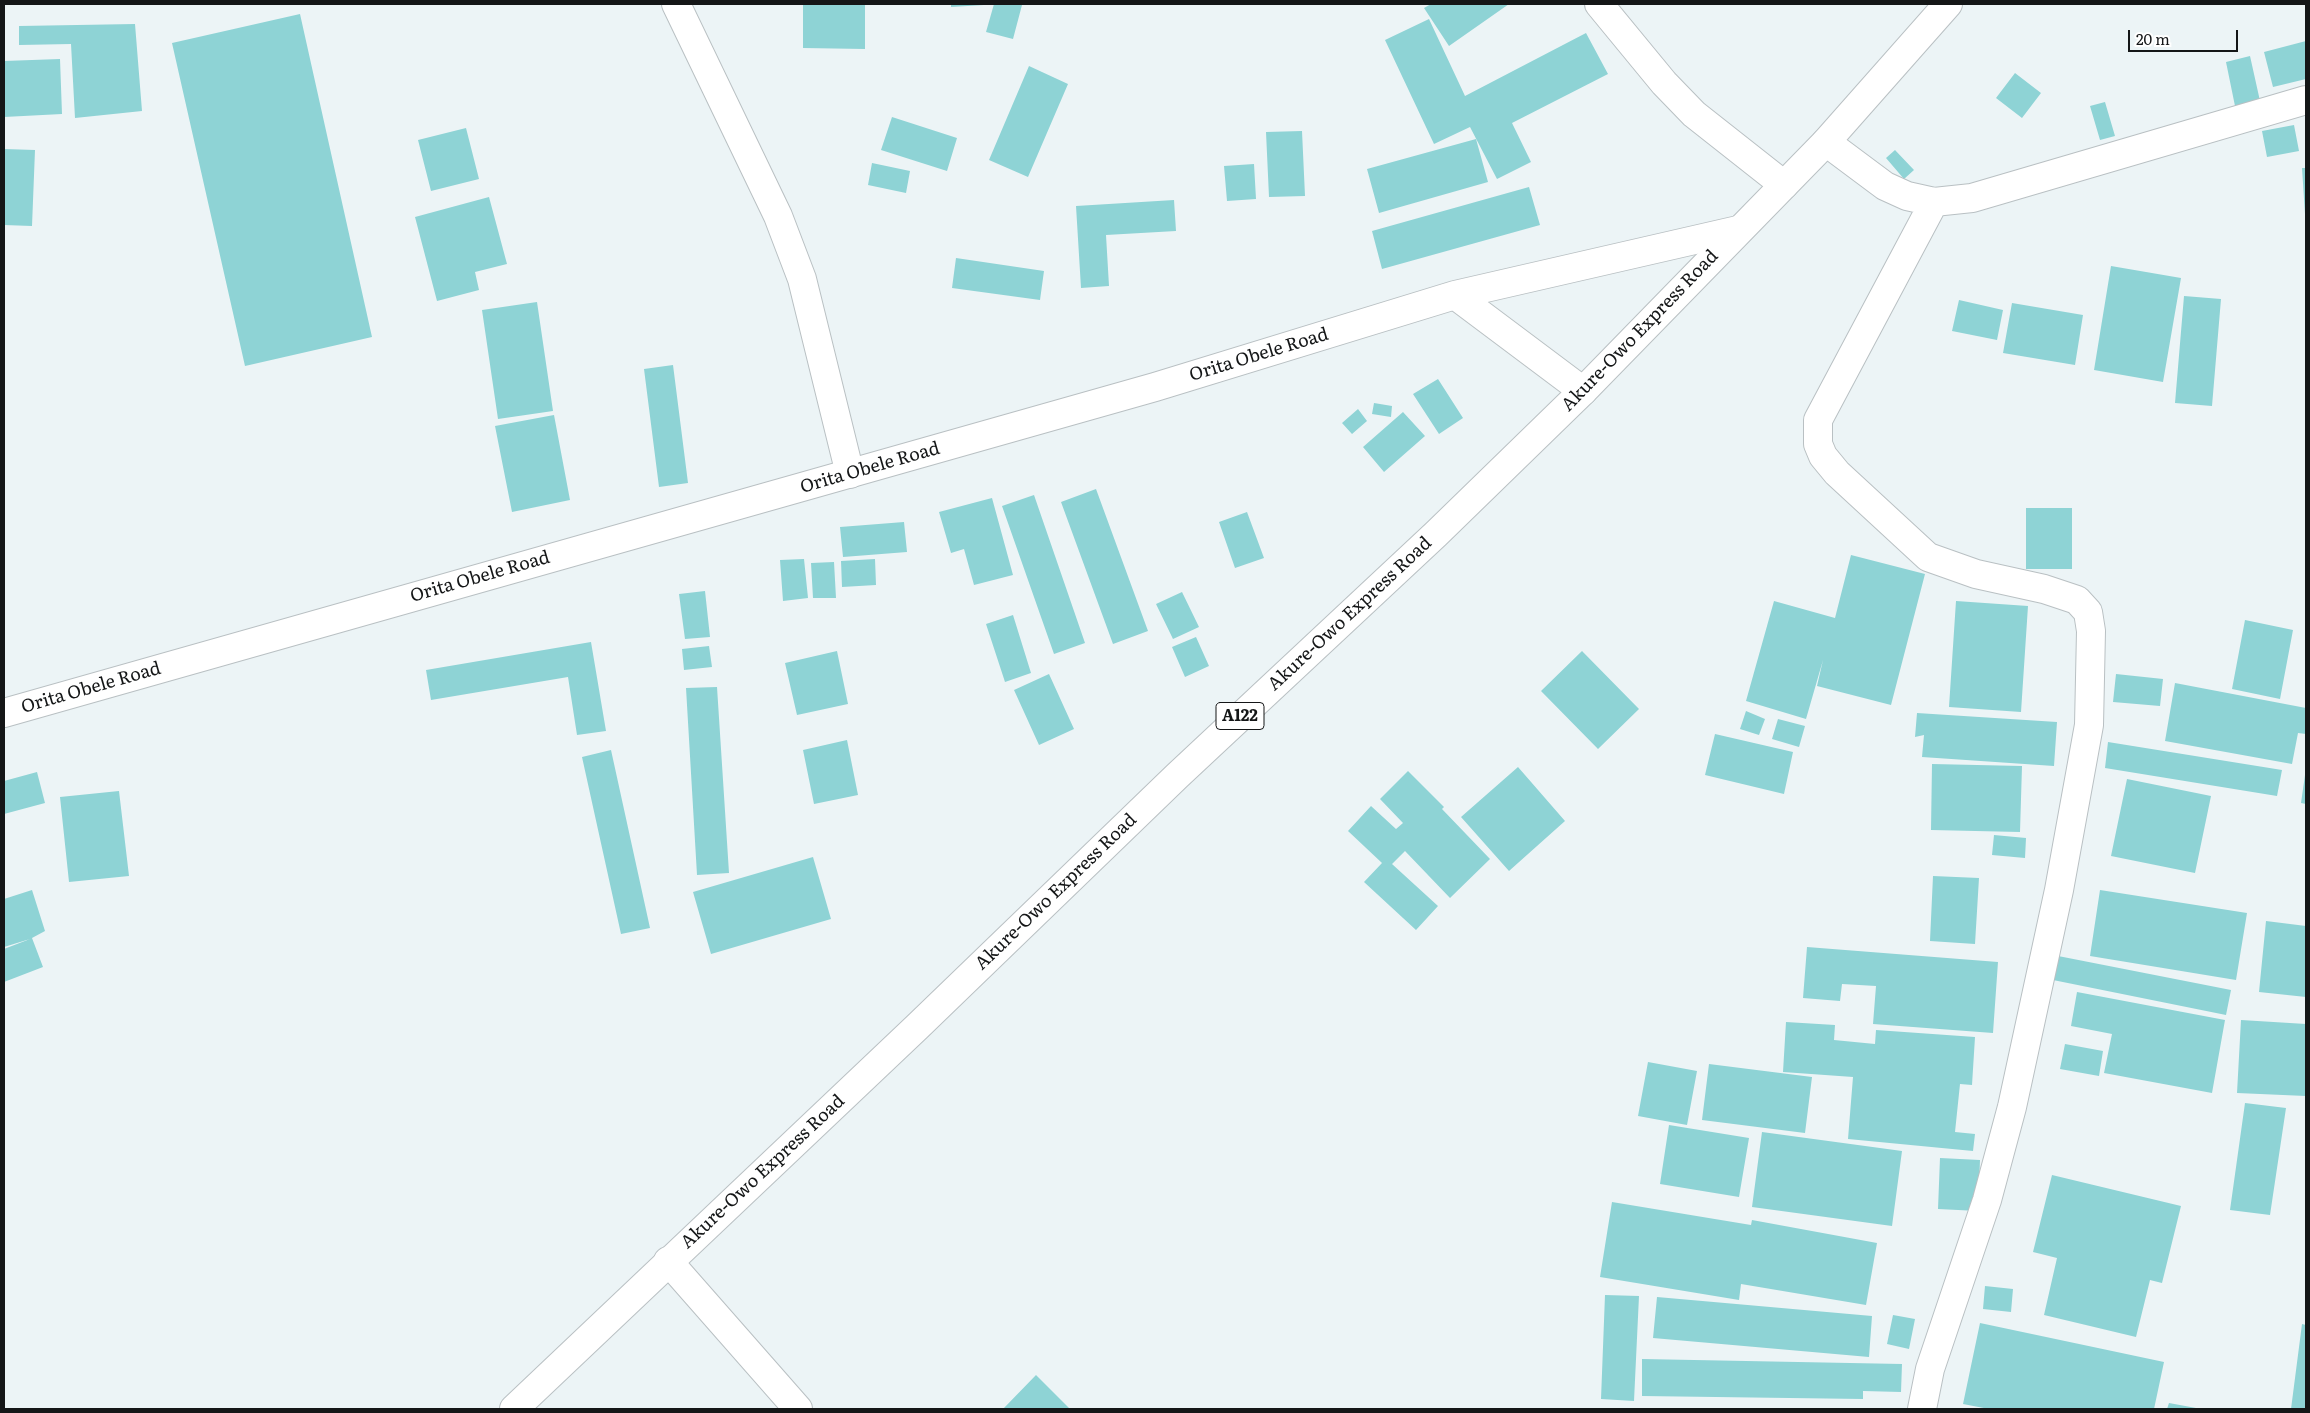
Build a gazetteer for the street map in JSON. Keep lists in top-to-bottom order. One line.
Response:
{"streets":{"main road":["Akure-Owo Express Road","Orita Obele Road","A122"]},"crossings":[["Akure-Owo Express Road","Orita Obele Road"]],"scale_bar":"20 m"}
